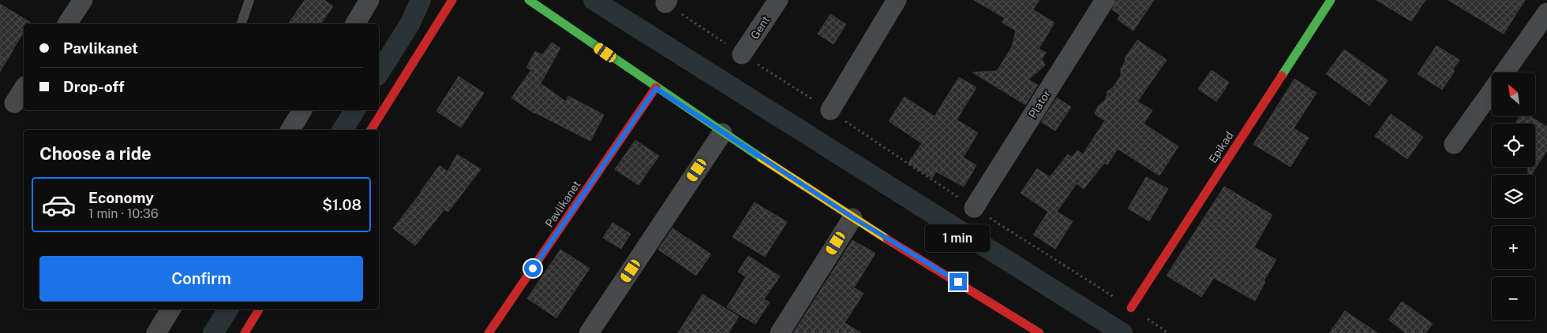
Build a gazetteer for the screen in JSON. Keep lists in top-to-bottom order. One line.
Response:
{"streets":{"street":["Gent","Plator","Epikad","Pavlikanet"]},"north":"top left","page":{"banner":["Pavlikanet","Drop-off"],"map_buttons":["+","−"],"heading":"Choose a ride","list":[{"name":"Economy","note":"1 min · 10:36","value":"$1.08"}],"bubble":"1 min","buttons":"Confirm"}}
